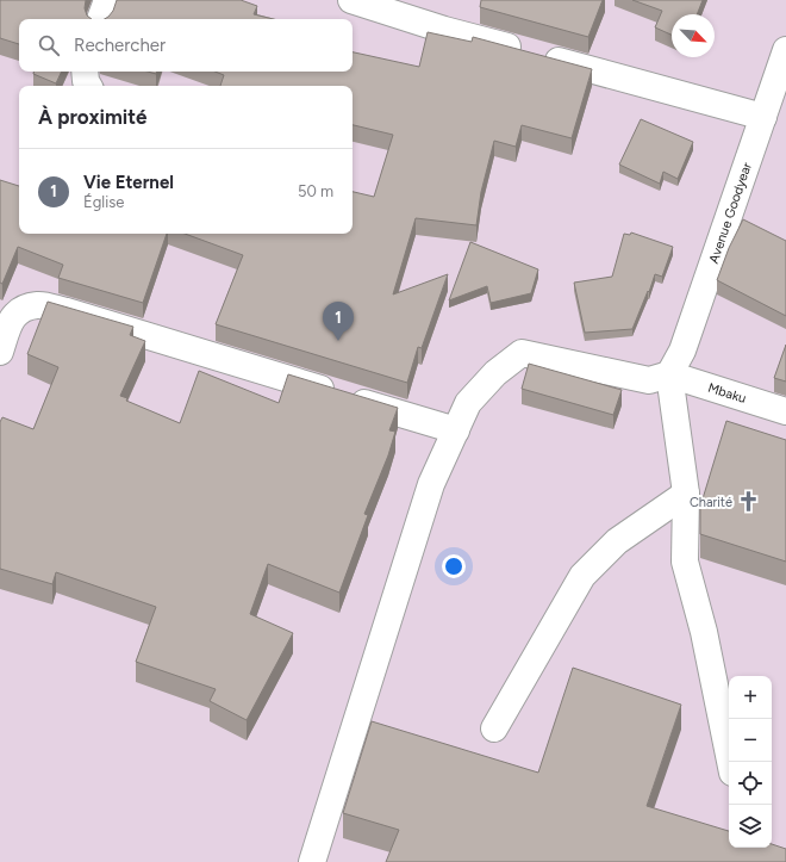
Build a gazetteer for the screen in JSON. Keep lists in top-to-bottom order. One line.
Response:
{"streets":{"street":["Avenue Goodyear","Mbaku"]},"crossings":[["Avenue Goodyear","Mbaku"]],"places":{"church":["Charité"]},"north":"bottom right","page":{"search":"Rechercher","heading":"À proximité","list":[{"mark":"1","name":"Vie Eternel","note":"Église","value":"50 m"}],"pins":"1","map_buttons":["+","−"]}}
